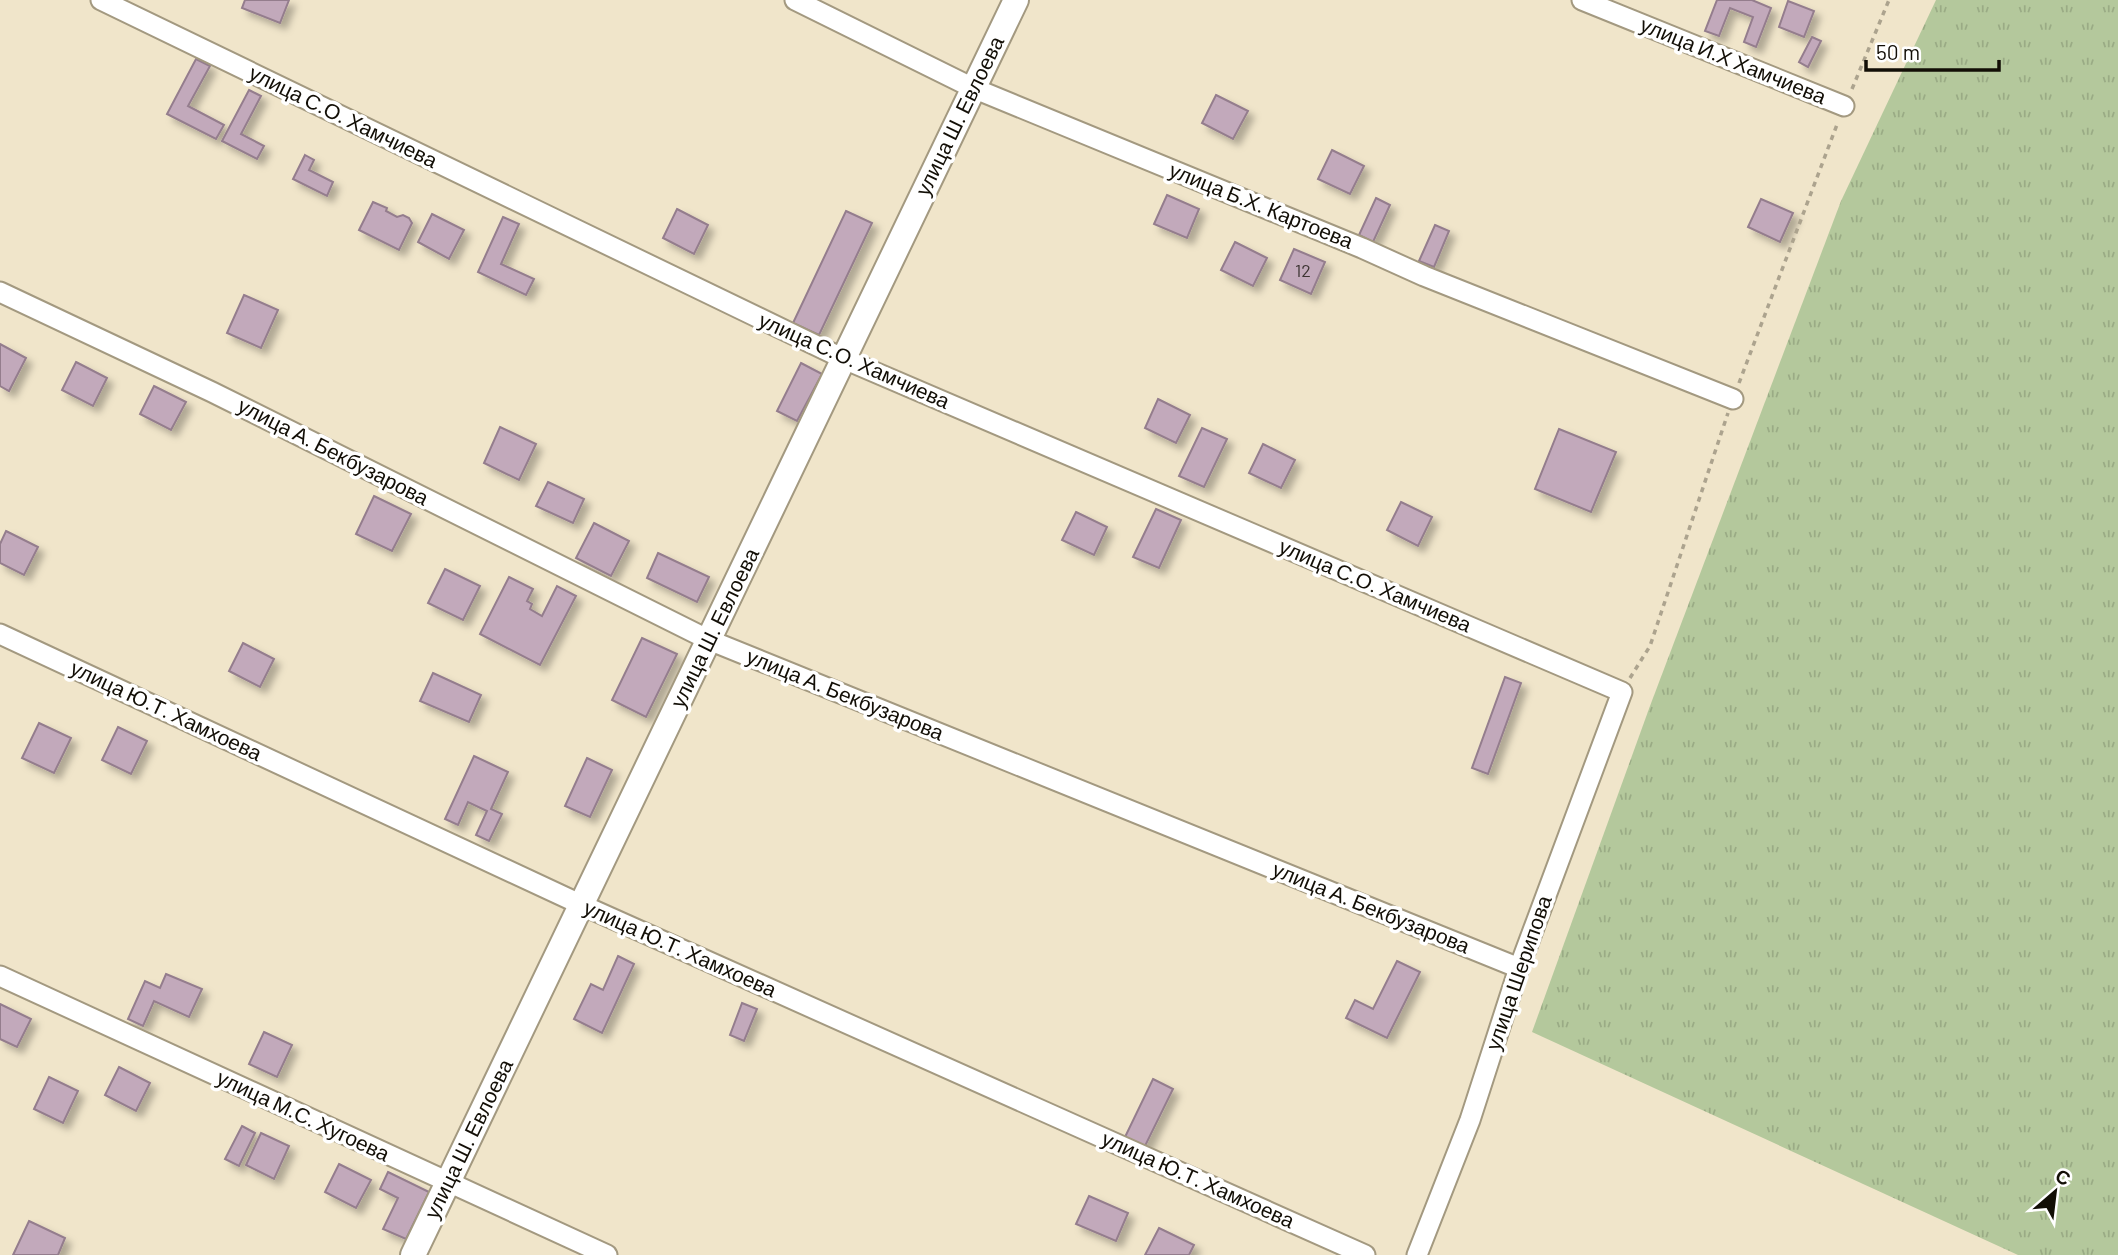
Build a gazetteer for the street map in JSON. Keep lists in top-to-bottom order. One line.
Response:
{"streets":{"street":["улица И.Х Хамчиева","улица Ш. Евлоева","улица С.О. Хамчиева","улица Б.Х. Картоева","улица А. Бекбузарова","улица Ю.Т. Хамхоева","улица Шерипова","улица М.С. Хугоева"]},"crossings":[["улица Ш. Евлоева","улица С.О. Хамчиева"],["улица Ш. Евлоева","улица Б.Х. Картоева"],["улица Ш. Евлоева","улица А. Бекбузарова"],["улица Ш. Евлоева","улица Ю.Т. Хамхоева"],["улица Ш. Евлоева","улица М.С. Хугоева"],["улица С.О. Хамчиева","улица Шерипова"],["улица А. Бекбузарова","улица Шерипова"]],"house_numbers":["12"],"scale_bar":"50 m","north":"top right"}
